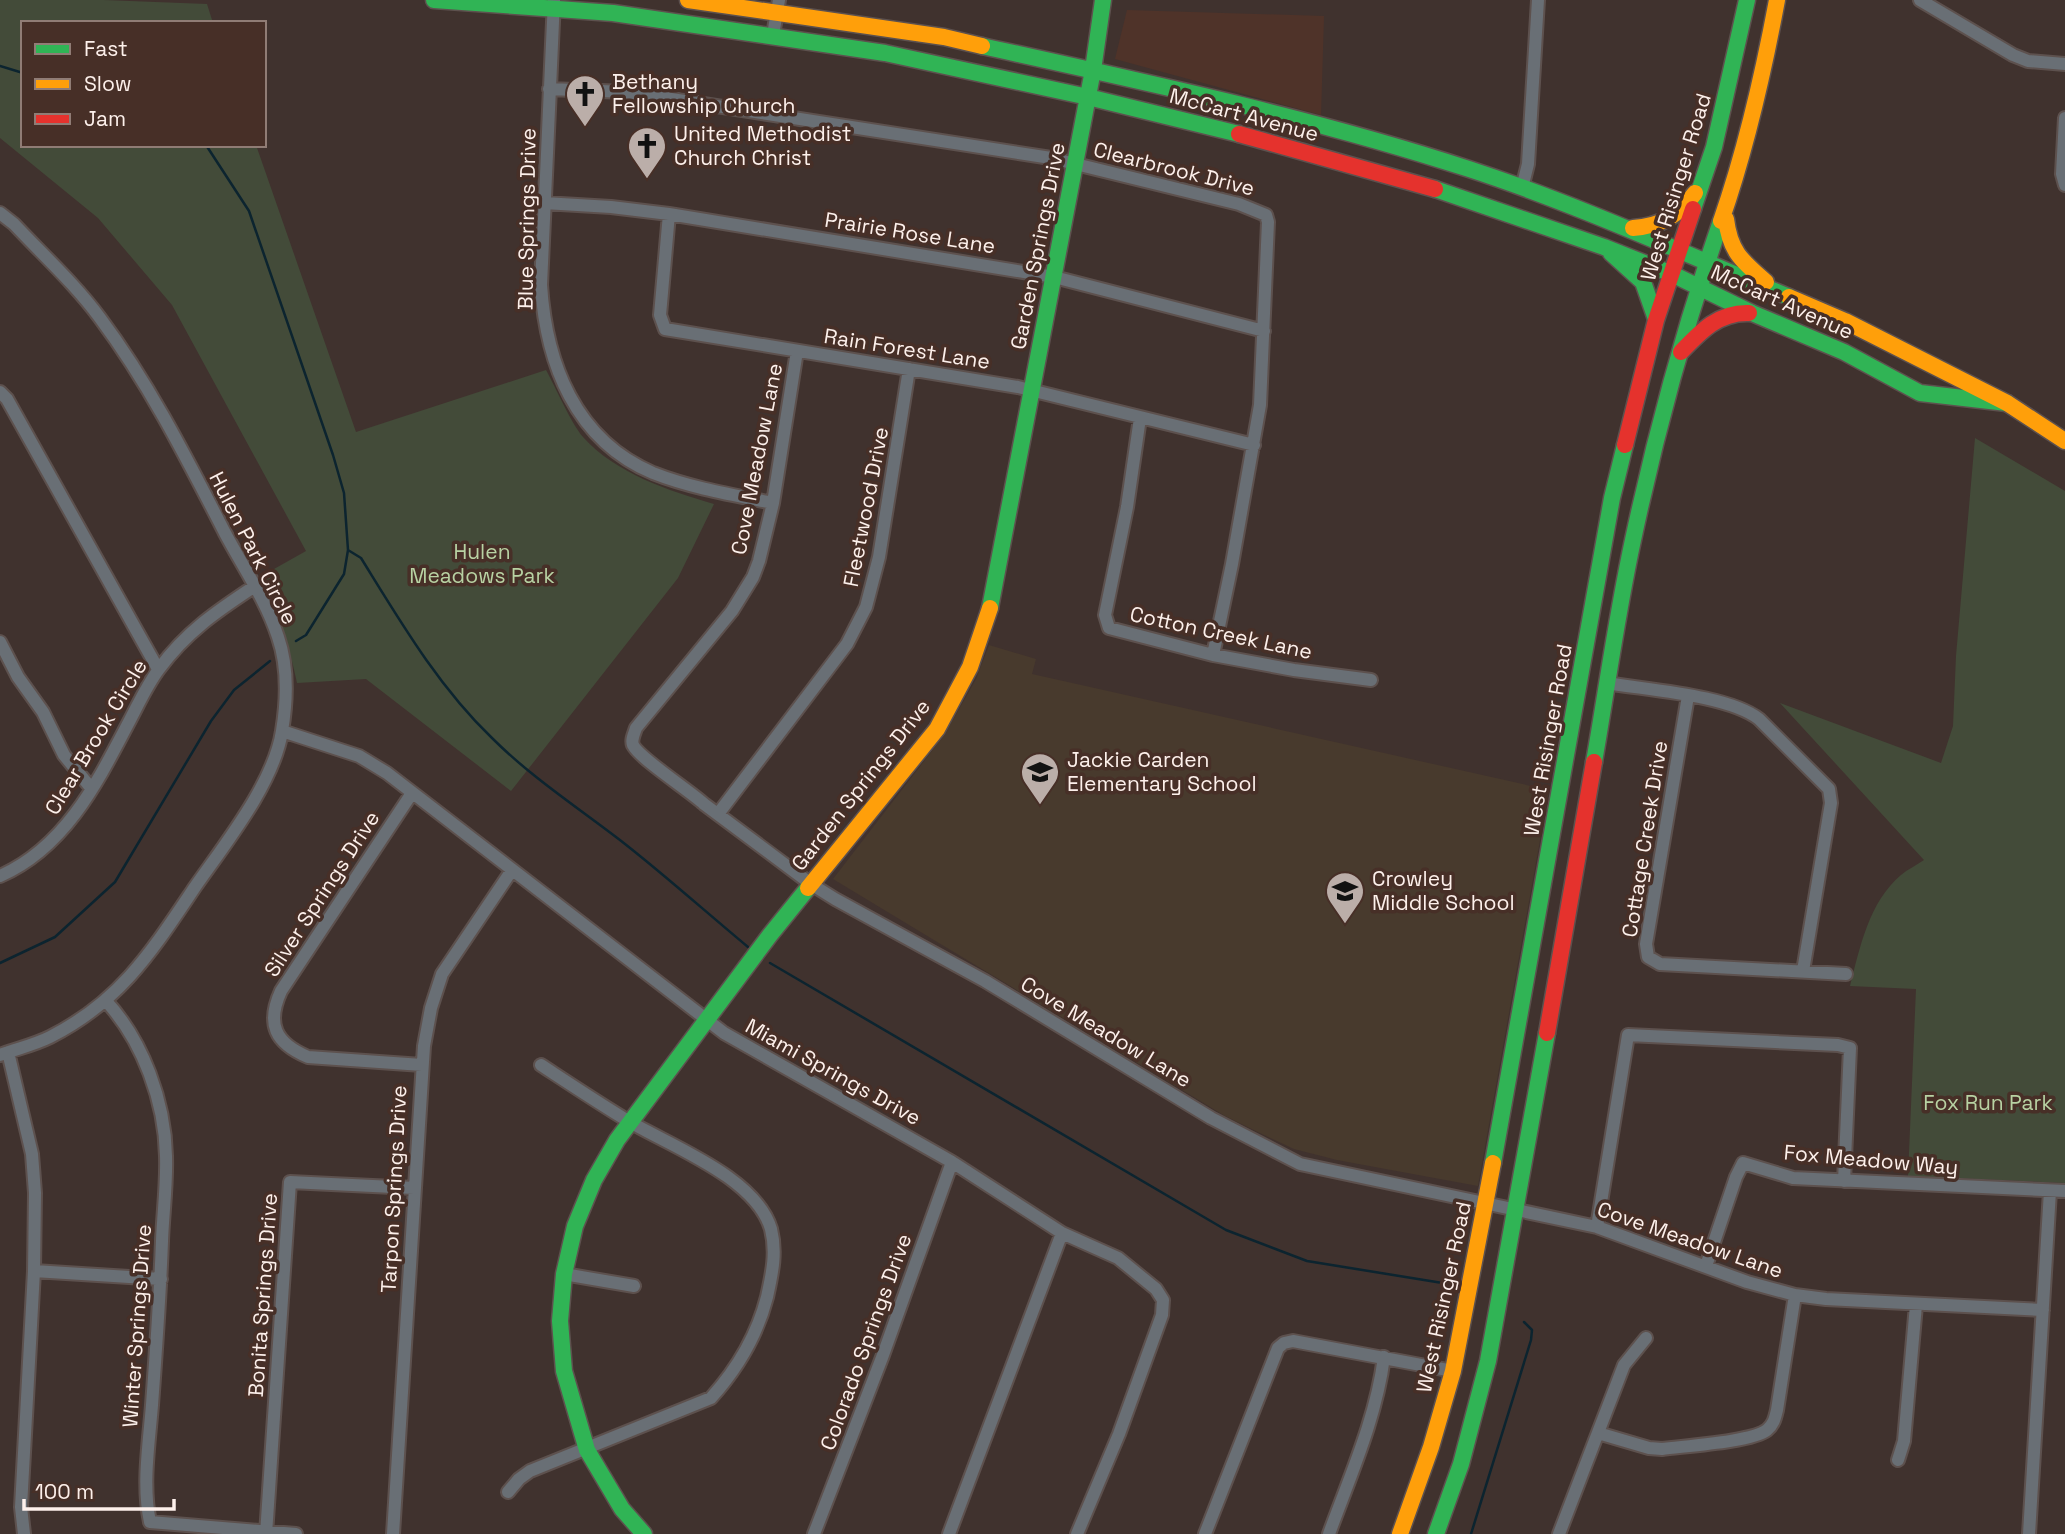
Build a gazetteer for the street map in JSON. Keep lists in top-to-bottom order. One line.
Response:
{"streets":{"main road":["McCart Avenue","West Risinger Road","Garden Springs Drive"],"street":["Clearbrook Drive","Blue Springs Drive","Prairie Rose Lane","Rain Forest Lane","Cove Meadow Lane","Fleetwood Drive","Hulen Park Circle","Cotton Creek Lane","Clear Brook Circle","Cottage Creek Drive","Silver Springs Drive","Miami Springs Drive","Fox Meadow Way","Tarpon Springs Drive","Bonita Springs Drive","Winter Springs Drive","Colorado Springs Drive"]},"crossings":[["McCart Avenue","West Risinger Road"],["McCart Avenue","Blue Springs Drive"],["McCart Avenue","Garden Springs Drive"],["Clearbrook Drive","Blue Springs Drive"],["Clearbrook Drive","Prairie Rose Lane"],["Clearbrook Drive","Garden Springs Drive"],["Clearbrook Drive","Rain Forest Lane"],["Clearbrook Drive","Cotton Creek Lane"],["West Risinger Road","Cove Meadow Lane"],["Blue Springs Drive","Prairie Rose Lane"],["Blue Springs Drive","Cove Meadow Lane"],["Prairie Rose Lane","Garden Springs Drive"],["Prairie Rose Lane","Rain Forest Lane"],["Garden Springs Drive","Rain Forest Lane"],["Garden Springs Drive","Cove Meadow Lane"],["Garden Springs Drive","Miami Springs Drive"],["Rain Forest Lane","Cove Meadow Lane"],["Rain Forest Lane","Fleetwood Drive"],["Rain Forest Lane","Cotton Creek Lane"],["Cove Meadow Lane","Fleetwood Drive"],["Cove Meadow Lane","Fox Meadow Way"],["Hulen Park Circle","Clear Brook Circle"],["Hulen Park Circle","Miami Springs Drive"],["Hulen Park Circle","Winter Springs Drive"],["Silver Springs Drive","Miami Springs Drive"],["Silver Springs Drive","Tarpon Springs Drive"],["Miami Springs Drive","Tarpon Springs Drive"],["Miami Springs Drive","Colorado Springs Drive"],["Tarpon Springs Drive","Bonita Springs Drive"],["Bonita Springs Drive","Winter Springs Drive"]],"parks":["Hulen Meadows Park","Fox Run Park"],"places":{"church":["Bethany Fellowship Church","United Methodist Church Christ"],"school or university":["Jackie Carden Elementary School","Crowley Middle School"]},"legend":["Fast","Slow","Jam"],"scale_bar":"100 m"}
